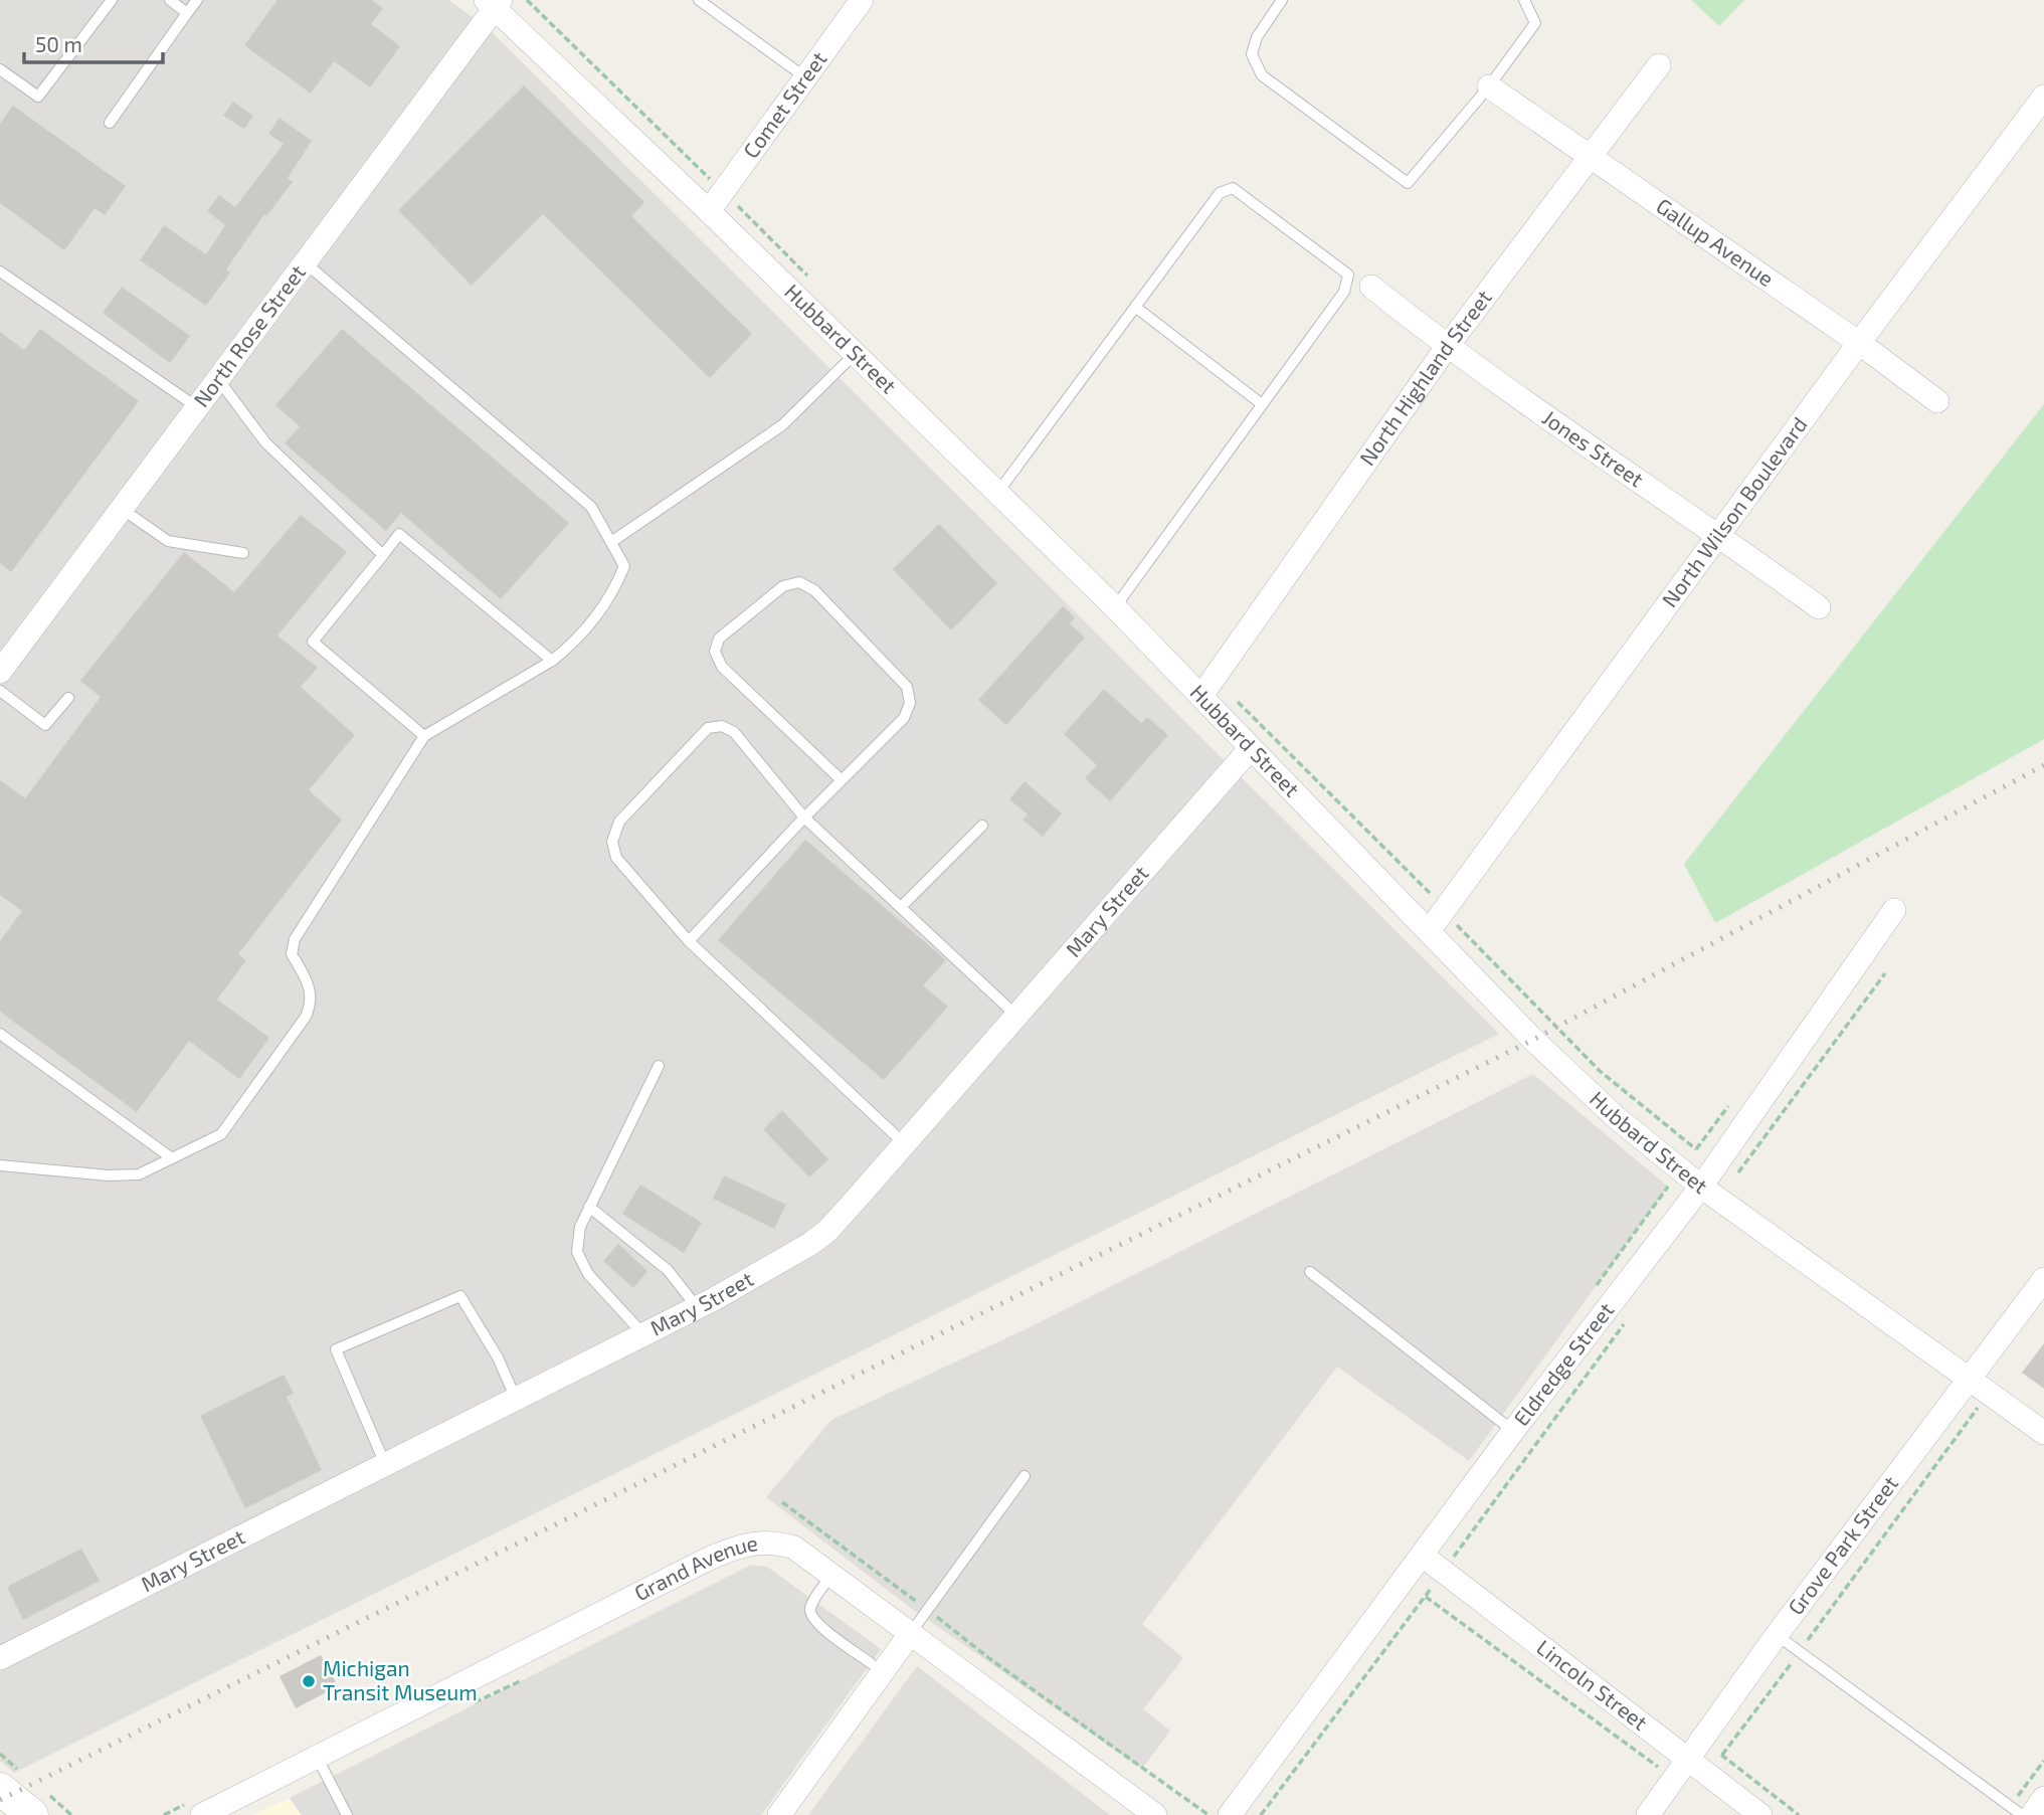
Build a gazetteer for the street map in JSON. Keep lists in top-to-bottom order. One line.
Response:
{"streets":{"street":["Comet Street","Gallup Avenue","North Rose Street","Hubbard Street","North Highland Street","Jones Street","North Wilson Boulevard","Mary Street","Eldredge Street","Grove Park Street","Grand Avenue","Lincoln Street"]},"crossings":[["Comet Street","Hubbard Street"],["Gallup Avenue","North Highland Street"],["Gallup Avenue","North Wilson Boulevard"],["North Rose Street","Hubbard Street"],["Hubbard Street","North Highland Street"],["Hubbard Street","North Wilson Boulevard"],["Hubbard Street","Mary Street"],["Hubbard Street","Eldredge Street"],["Hubbard Street","Grove Park Street"],["North Highland Street","Jones Street"],["Jones Street","North Wilson Boulevard"],["Eldredge Street","Lincoln Street"],["Grove Park Street","Lincoln Street"]],"places":["Michigan Transit Museum"],"scale_bar":"50 m"}
